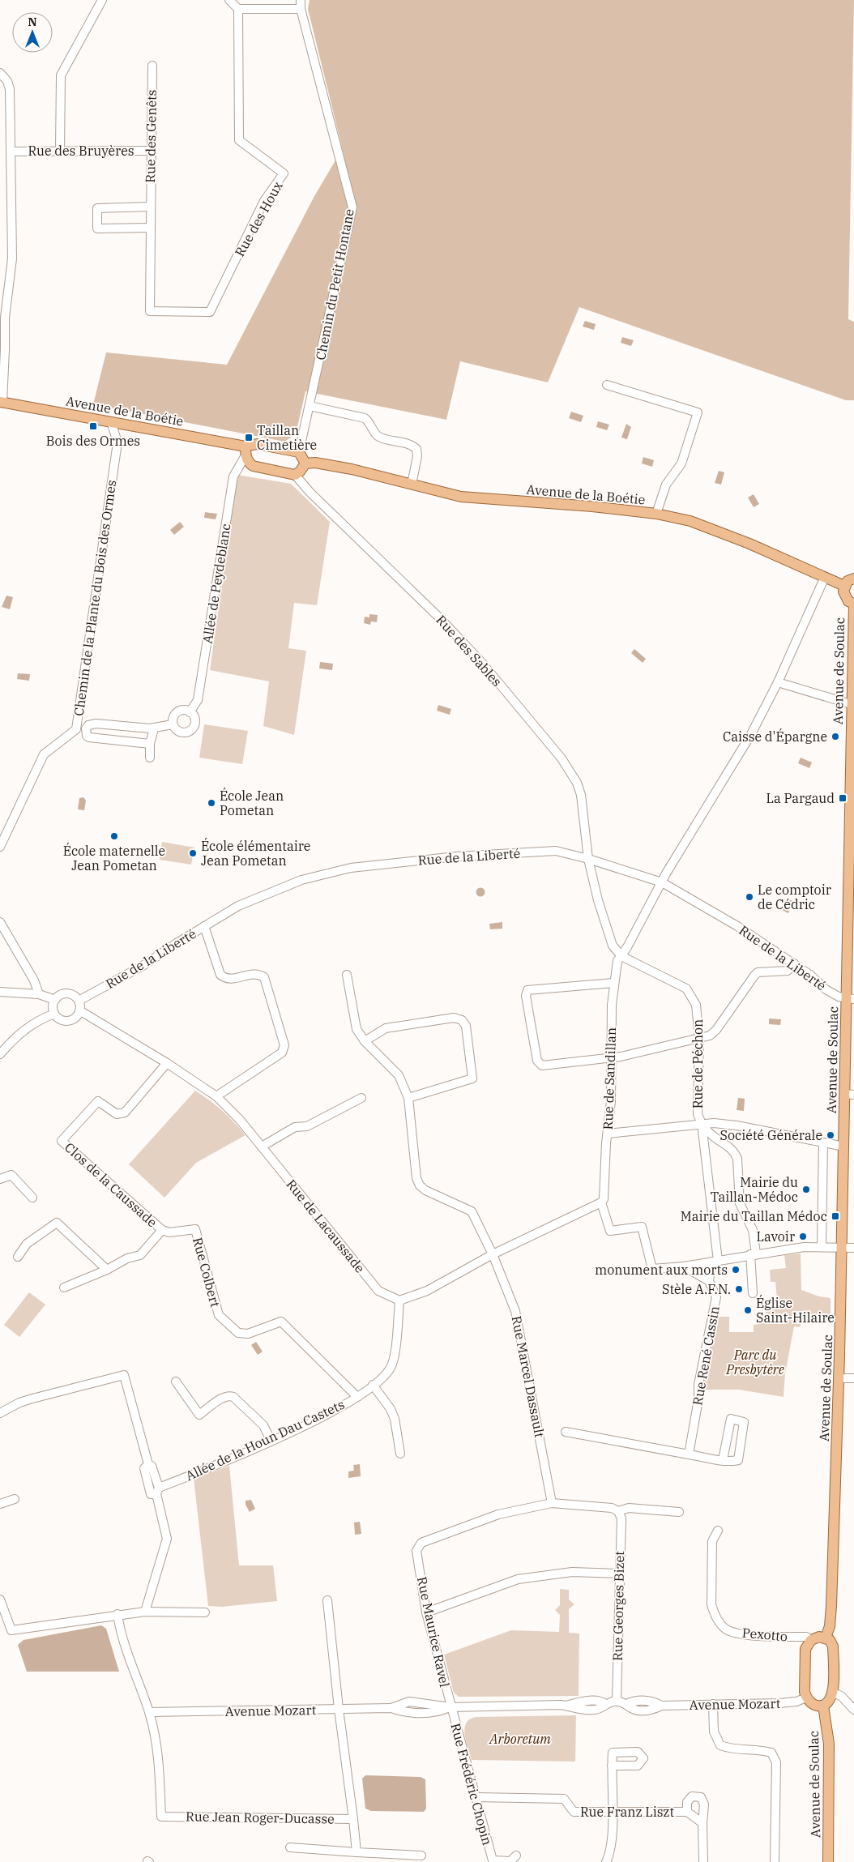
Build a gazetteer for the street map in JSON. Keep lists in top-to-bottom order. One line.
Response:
{"streets":{"main road":["Avenue de la Boétie","Avenue de Soulac"],"street":["Rue des Genêts","Rue des Bruyères","Rue des Houx","Chemin du Petit Hontane","Allée de Peydeblanc","Chemin de la Plante du Bois des Ormes","Rue des Sables","Rue de la Liberté","Rue de Péchon","Rue de Sandillan","Clos de la Caussade","Rue de Lacaussade","Rue Colbert","Rue René Cassin","Rue Marcel Dassault","Allée de la Houn Dau Castets","Rue Georges Bizet","Rue Maurice Ravel","Pexotto","Avenue Mozart","Rue Frédéric Chopin","Rue Franz Liszt","Rue Jean Roger-Ducasse"]},"crossings":[["Rue des Genêts","Rue des Bruyères"],["Rue des Genêts","Rue des Houx"],["Avenue de la Boétie","Allée de Peydeblanc"],["Avenue de la Boétie","Chemin de la Plante du Bois des Ormes"],["Avenue de la Boétie","Rue de Sandillan"],["Rue des Sables","Rue de la Liberté"],["Rue des Sables","Rue de Péchon"],["Avenue de Soulac","Rue de la Liberté"],["Rue de la Liberté","Rue de Péchon"],["Rue de la Liberté","Rue de Sandillan"],["Rue de la Liberté","Rue de Lacaussade"],["Rue de Péchon","Rue de Sandillan"],["Clos de la Caussade","Rue de Lacaussade"],["Clos de la Caussade","Rue Colbert"],["Rue de Lacaussade","Allée de la Houn Dau Castets"],["Rue Colbert","Allée de la Houn Dau Castets"],["Rue Marcel Dassault","Rue Maurice Ravel"],["Rue Georges Bizet","Rue Maurice Ravel"],["Rue Georges Bizet","Avenue Mozart"],["Rue Maurice Ravel","Avenue Mozart"],["Rue Maurice Ravel","Rue Frédéric Chopin"],["Avenue Mozart","Rue Frédéric Chopin"],["Avenue Mozart","Rue Jean Roger-Ducasse"],["Rue Frédéric Chopin","Rue Franz Liszt"]],"parks":["Parc du Presbytère","Arboretum"],"places":{"transit":["Bois des Ormes","Taillan Cimetière","La Pargaud","Mairie du Taillan Médoc"],"other":["Caisse d'Épargne","École Jean Pometan","École maternelle Jean Pometan","École élémentaire Jean Pometan","Le comptoir de Cédric","Société Générale","Mairie du Taillan-Médoc","Lavoir","monument aux morts","Stèle A.F.N.","Église Saint-Hilaire"]},"north":"top"}
